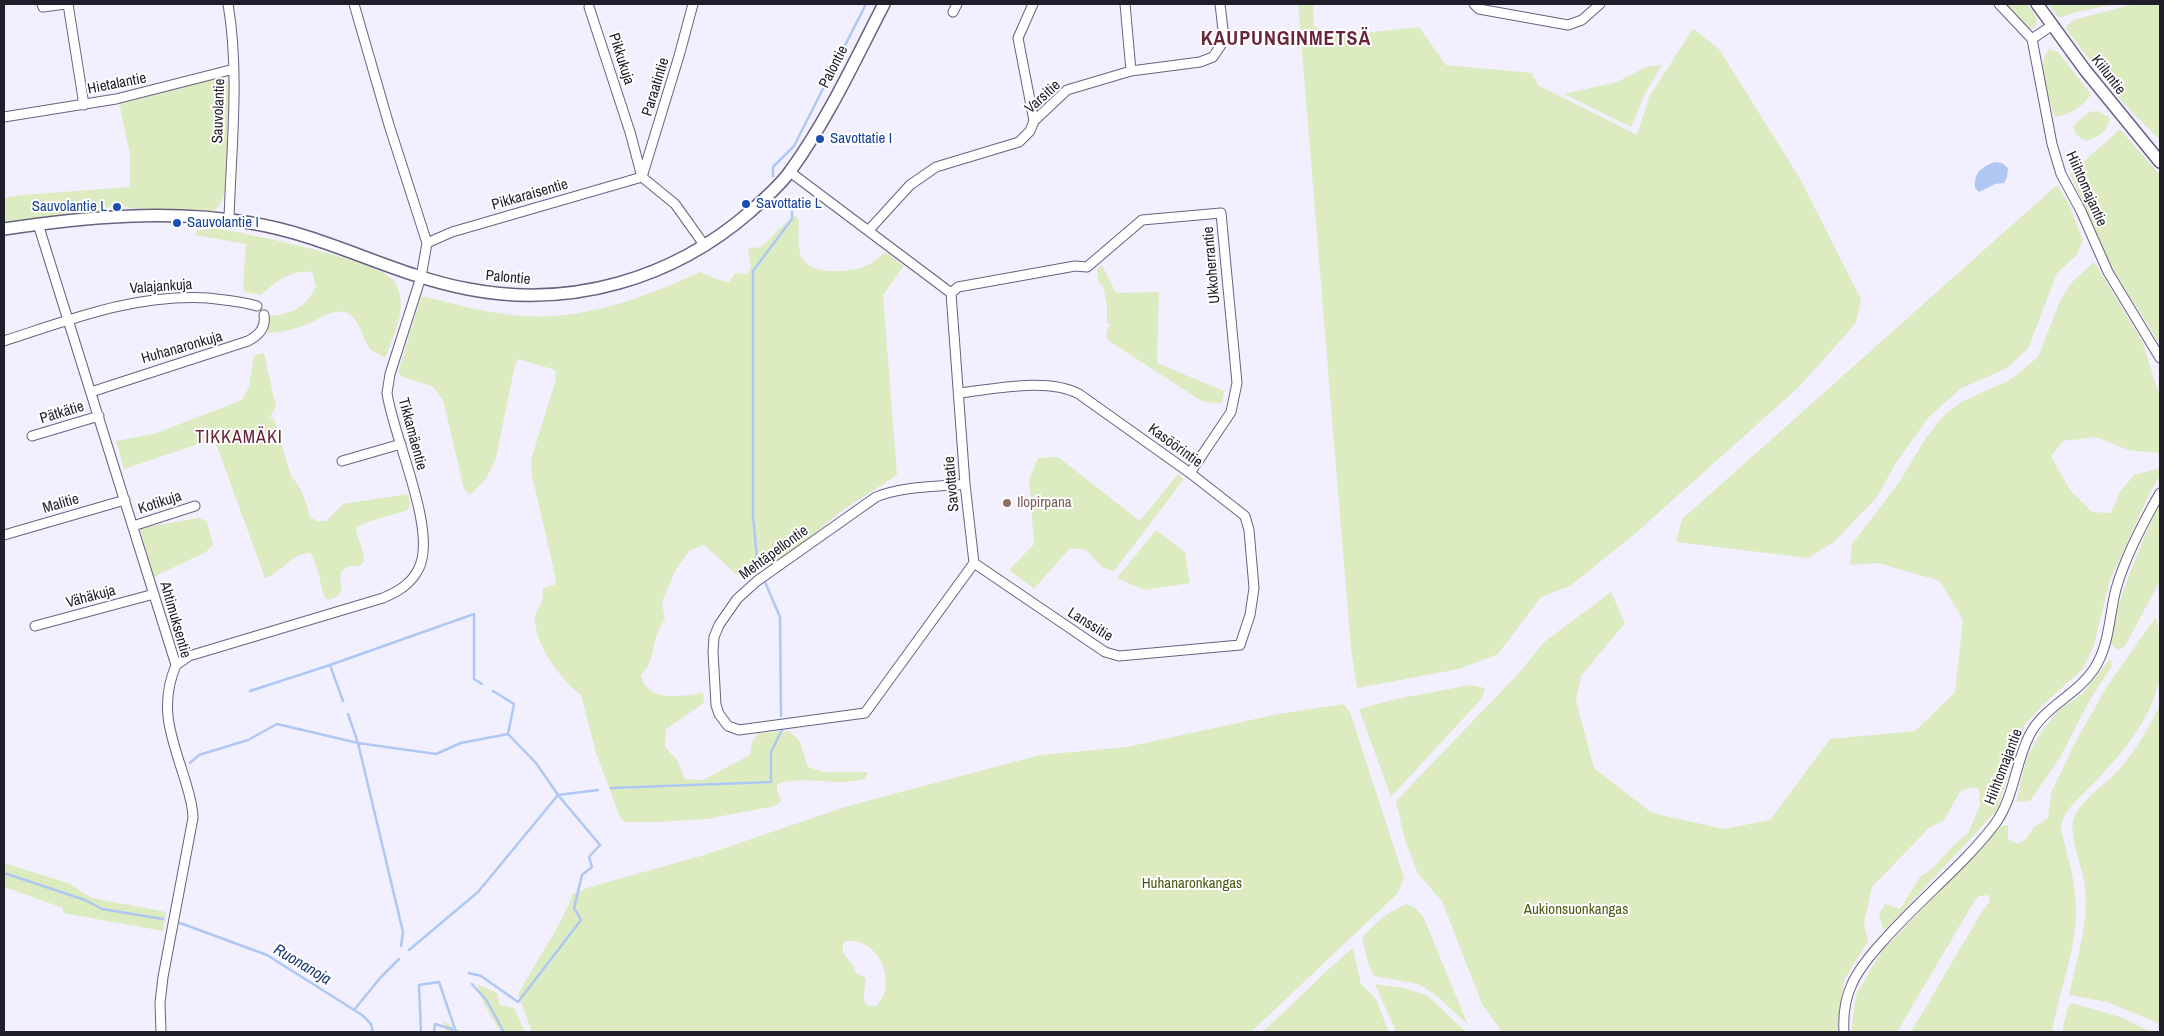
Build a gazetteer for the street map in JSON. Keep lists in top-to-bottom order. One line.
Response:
{"streets":{"street":["Pikkukuja","Palontie","Kiiluntie","Hietalantie","Paraatintie","Varsitie","Sauvolantie","Hiihtomajantie","Pikkaraisentie","Ukkoherrantie","Valajankuja","Huhanaronkuja","Pätkätie","Tikkamäentie","Kasöörintie","Savottatie","Kotikuja","Malitie","Mehtäpellontie","Vähäkuja","Ahtimuksentie","Lanssitie"]},"crossings":[["Pikkukuja","Paraatintie"],["Pikkukuja","Pikkaraisentie"],["Palontie","Sauvolantie"],["Palontie","Tikkamäentie"],["Palontie","Ahtimuksentie"],["Hietalantie","Sauvolantie"],["Paraatintie","Pikkaraisentie"],["Pikkaraisentie","Tikkamäentie"],["Ukkoherrantie","Kasöörintie"],["Ukkoherrantie","Savottatie"],["Valajankuja","Ahtimuksentie"],["Huhanaronkuja","Ahtimuksentie"],["Pätkätie","Ahtimuksentie"],["Tikkamäentie","Ahtimuksentie"],["Kasöörintie","Savottatie"],["Kasöörintie","Lanssitie"],["Savottatie","Mehtäpellontie"],["Savottatie","Lanssitie"],["Kotikuja","Ahtimuksentie"],["Malitie","Ahtimuksentie"],["Mehtäpellontie","Lanssitie"],["Vähäkuja","Ahtimuksentie"]],"districts":["KAUPUNGINMETSÄ","TIKKAMÄKI"],"water":["Ruonanoja"],"parks":["Huhanaronkangas","Aukionsuonkangas"],"places":["Savottatie I","Savottatie L","Sauvolantie L","Sauvolantie I","Ilopirpana"]}
